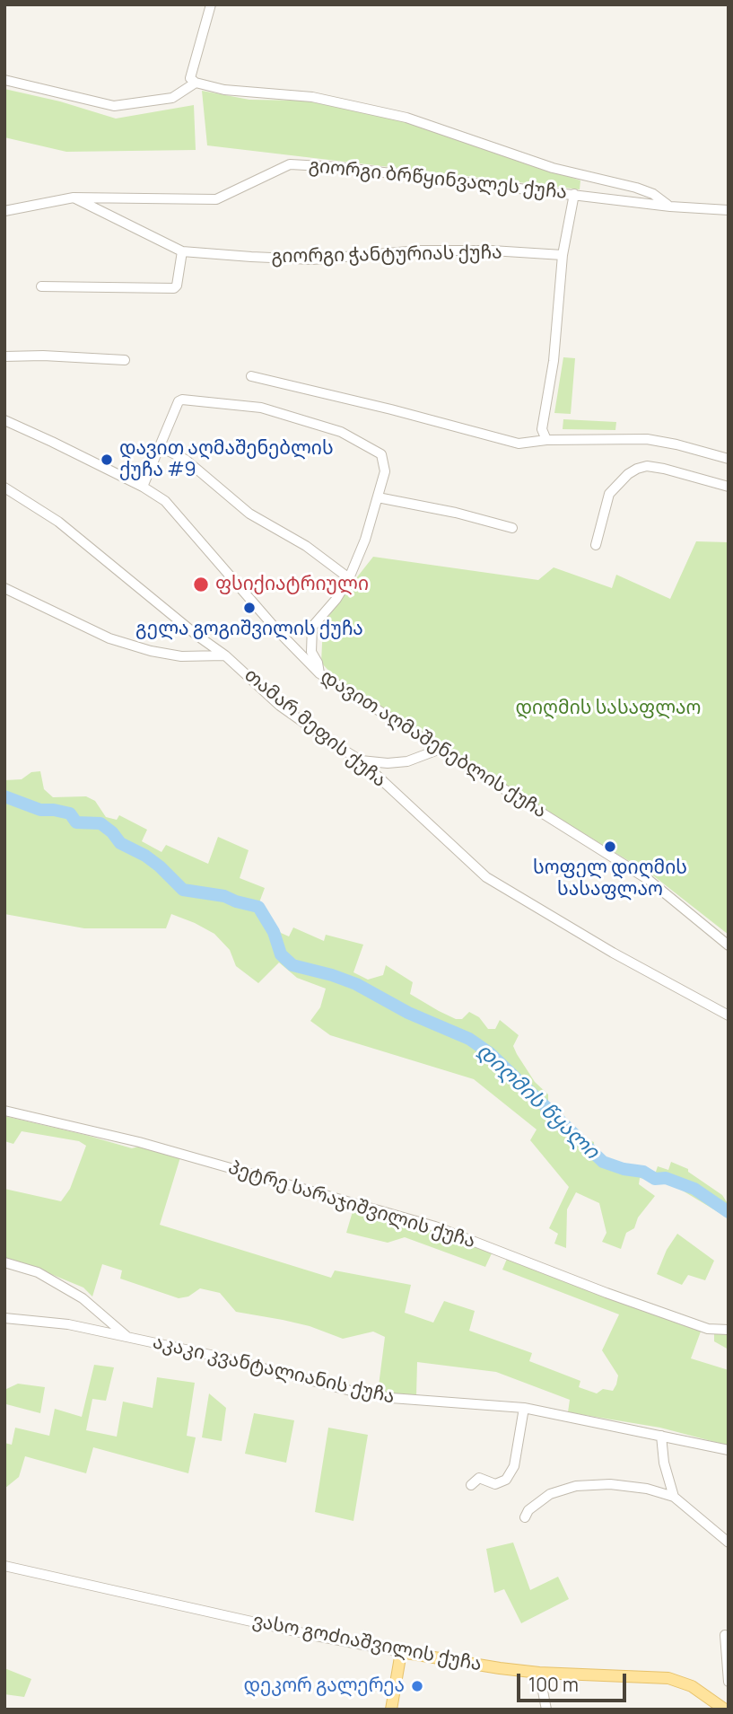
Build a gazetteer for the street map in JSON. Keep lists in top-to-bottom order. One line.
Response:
{"streets":{"main road":["ვასო გოძიაშვილის ქუჩა"],"street":["გიორგი ბრწყინვალეს ქუჩა","გიორგი ჭანტურიას ქუჩა","თამარ მეფის ქუჩა","დავით აღმაშენებლის ქუჩა","პეტრე სარაჯიშვილის ქუჩა","აკაკი კვანტალიანის ქუჩა"]},"crossings":[["გიორგი ბრწყინვალეს ქუჩა","გიორგი ჭანტურიას ქუჩა"]],"water":["დიღმის წყალი"],"parks":["დიღმის სასაფლაო"],"places":["დავით აღმაშენებლის ქუჩა #9","ფსიქიატრიული","გელა გოგიშვილის ქუჩა","სოფელ დიღმის სასაფლაო","დეკორ გალერეა"],"scale_bar":"100 m"}
